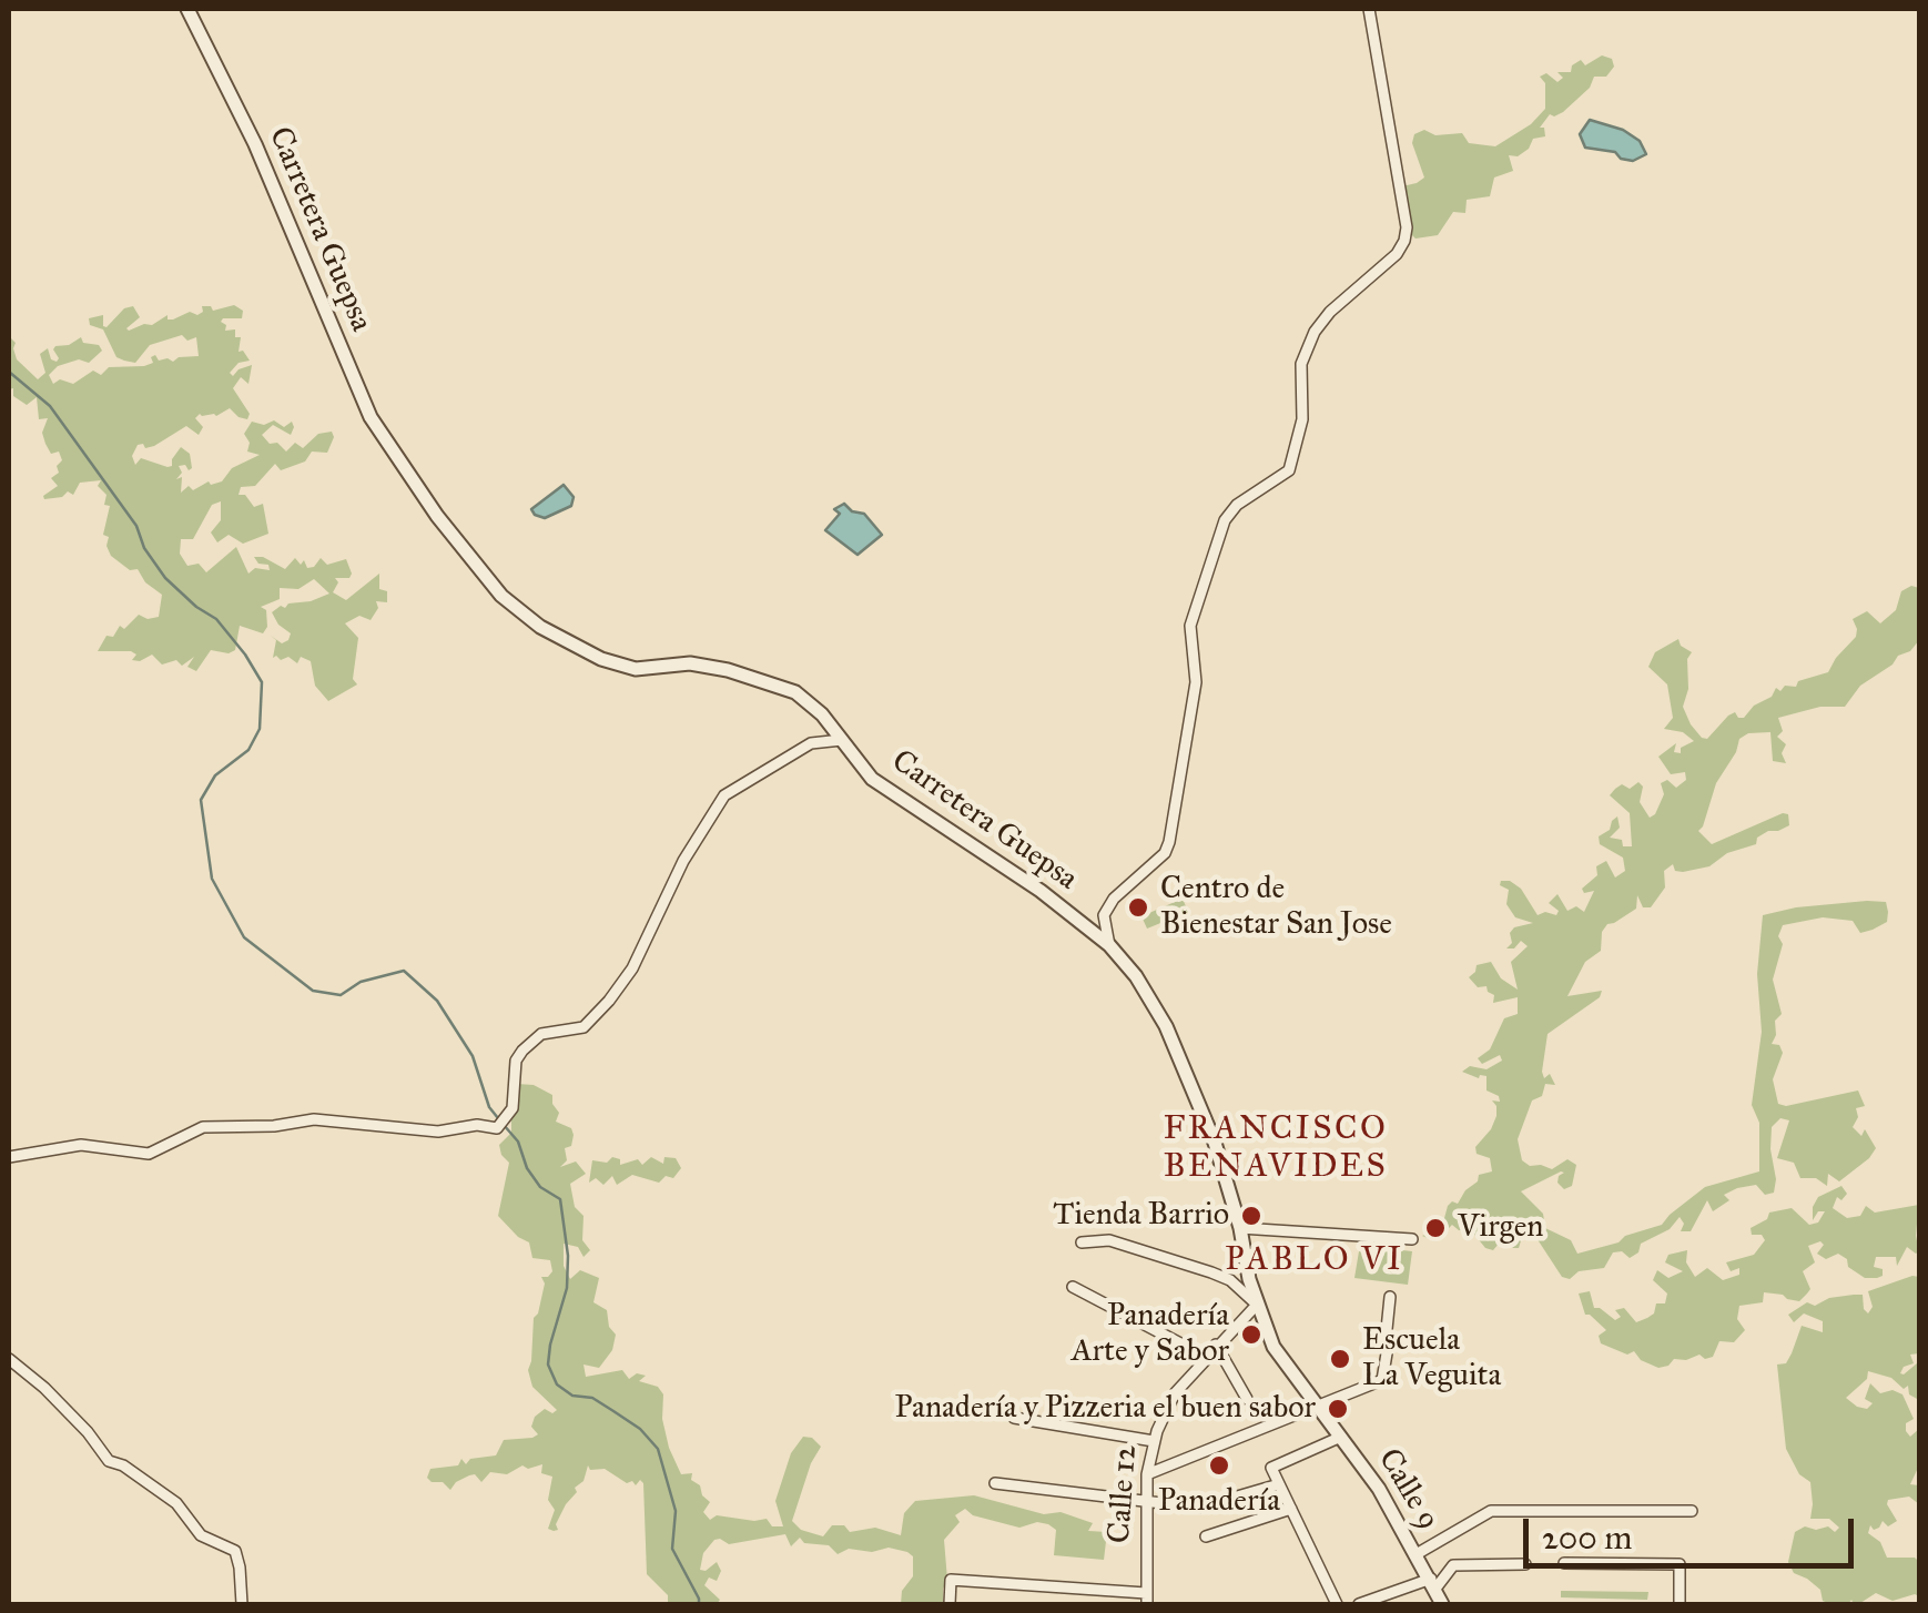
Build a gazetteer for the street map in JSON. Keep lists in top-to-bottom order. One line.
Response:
{"streets":{"street":["Carretera Guepsa","Calle 9","Calle 12"]},"crossings":[["Calle 9","Calle 12"]],"districts":["FRANCISCO BENAVIDES","PABLO VI"],"places":["Centro de Bienestar San Jose","Tienda Barrio","Virgen","Panadería Arte y Sabor","Escuela La Veguita","Panadería y Pizzeria el buen sabor","Panadería"],"scale_bar":"200 m"}
